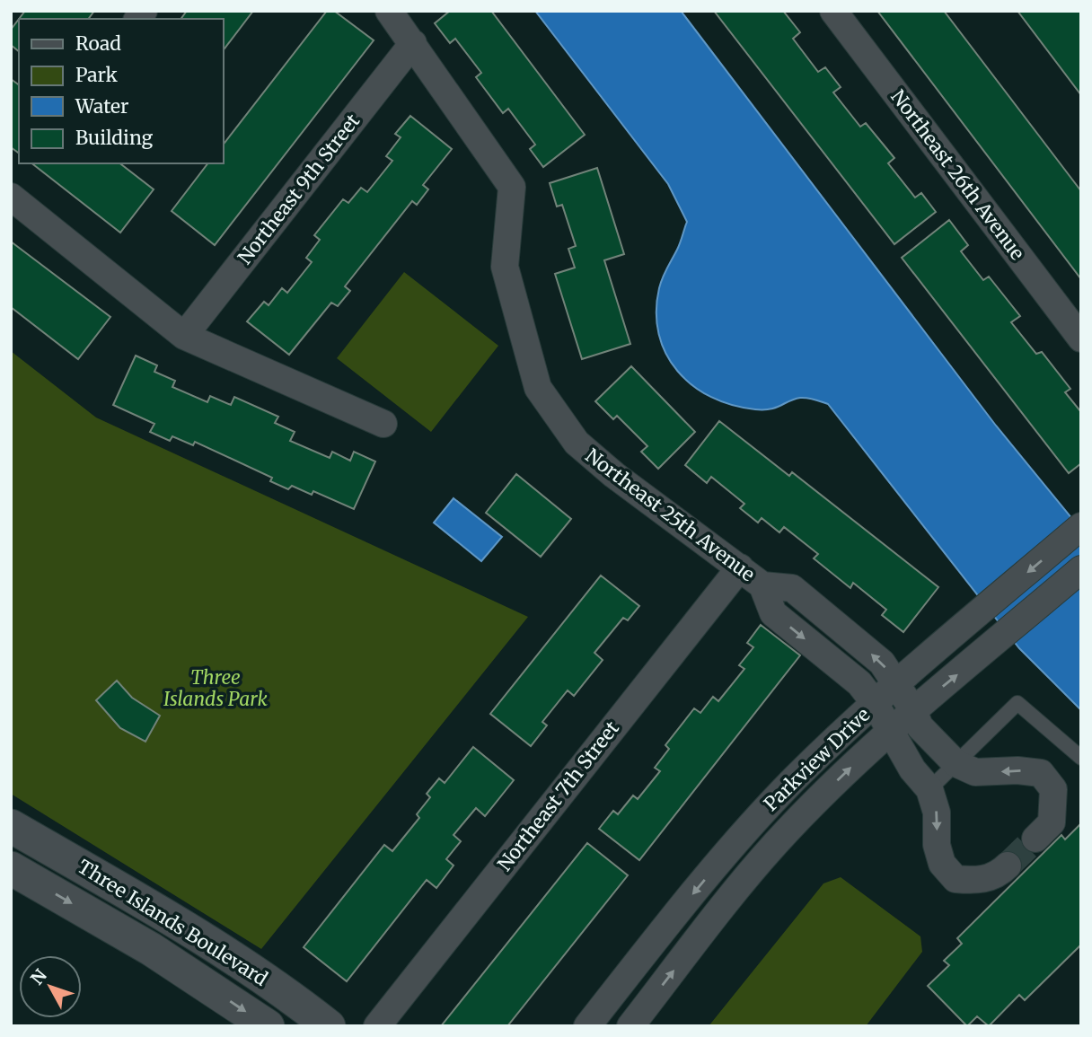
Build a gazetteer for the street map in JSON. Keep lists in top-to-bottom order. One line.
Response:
{"streets":{"street":["Northeast 26th Avenue","Northeast 9th Street","Northeast 25th Avenue","Parkview Drive","Northeast 7th Street","Three Islands Boulevard"]},"crossings":[["Northeast 9th Street","Northeast 25th Avenue"],["Northeast 25th Avenue","Parkview Drive"],["Northeast 25th Avenue","Northeast 7th Street"]],"parks":["Three Islands Park"],"legend":["Road","Park","Water","Building"],"north":"top left"}
